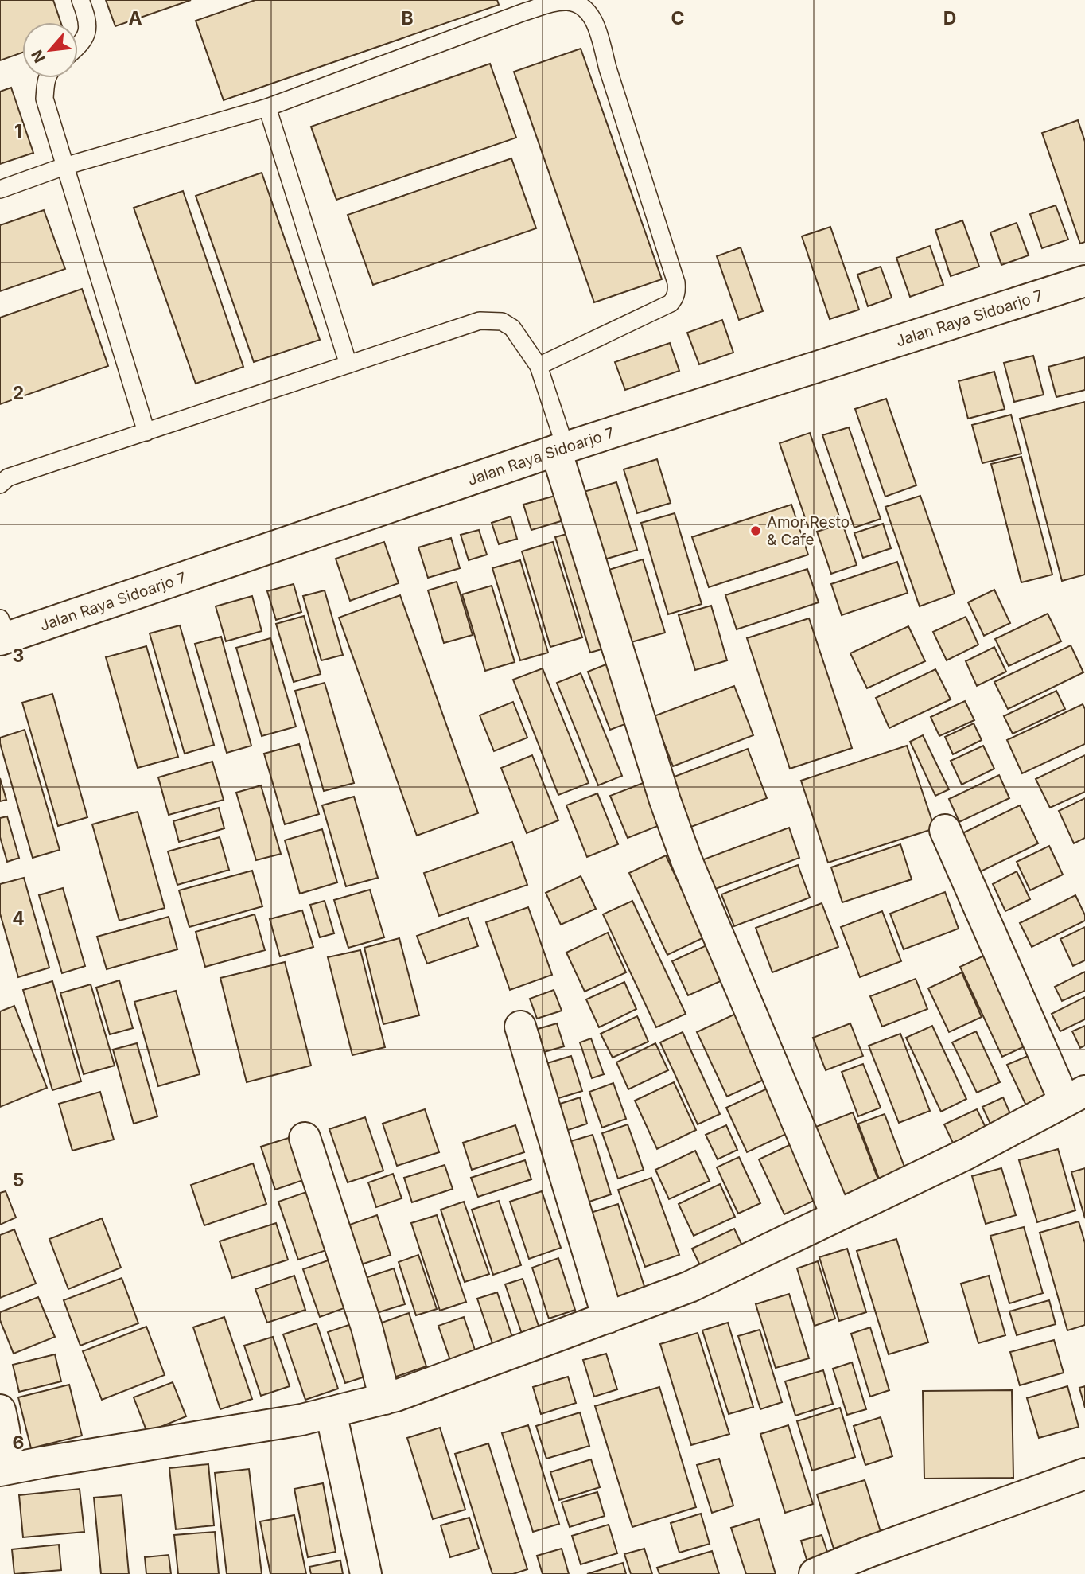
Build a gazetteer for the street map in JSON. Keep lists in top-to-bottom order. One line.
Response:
{"streets":{"street":["Jalan Raya Sidoarjo 7"]},"places":["Amor Resto & Cafe"],"north":"bottom left","grid":{"columns":["A","B","C","D"],"rows":["1","2","3","4","5","6"]}}
